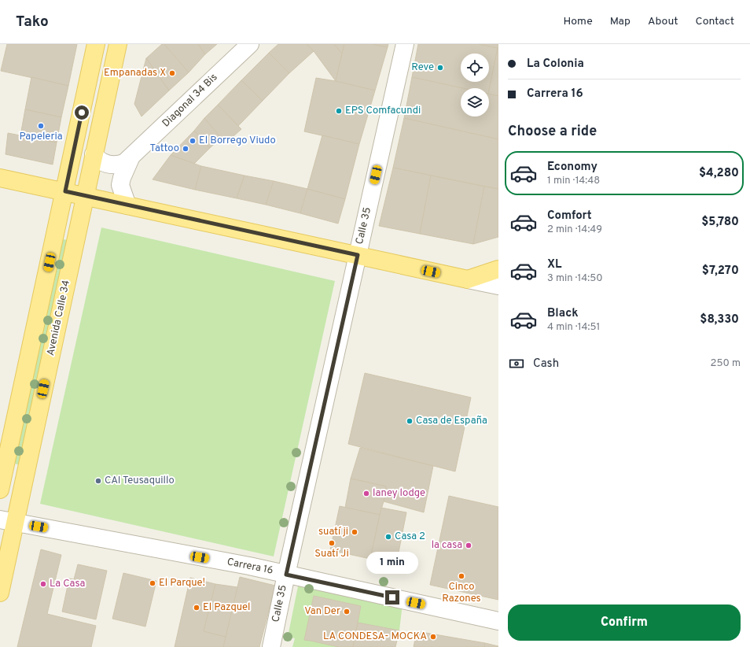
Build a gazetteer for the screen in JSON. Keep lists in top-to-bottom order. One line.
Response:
{"streets":{"main road":["Avenida Calle 34"],"street":["Diagonal 34 Bis","Calle 35","Carrera 16"]},"crossings":[["Diagonal 34 Bis","Avenida Calle 34"],["Calle 35","Carrera 16"],["Avenida Calle 34","Carrera 16"]],"places":["Reve","Empanadas X","EPS Comfacundi","Papeleria","El Borrego Viudo","Tattoo","Casa de España","CAI Teusaquillo","laney lodge","suatí ji","Casa 2","Suatí Ji","la casa","Cinco Razones","El Parque!","La Casa","El Pazquel","Van Der","LA CONDESA- MOCKA"],"page":{"header":"Tako","nav":["Home","Map","About","Contact"],"banner":["La Colonia","Carrera 16"],"heading":"Choose a ride","list":[{"name":"Economy","note":"1 min · 14:48","value":"$4,280"},{"name":"Comfort","note":"2 min · 14:49","value":"$5,780"},{"name":"XL","note":"3 min · 14:50","value":"$7,270"},{"name":"Black","note":"4 min · 14:51","value":"$8,330"}],"pay":["Cash","250 m"],"bubble":"1 min","buttons":"Confirm"}}
